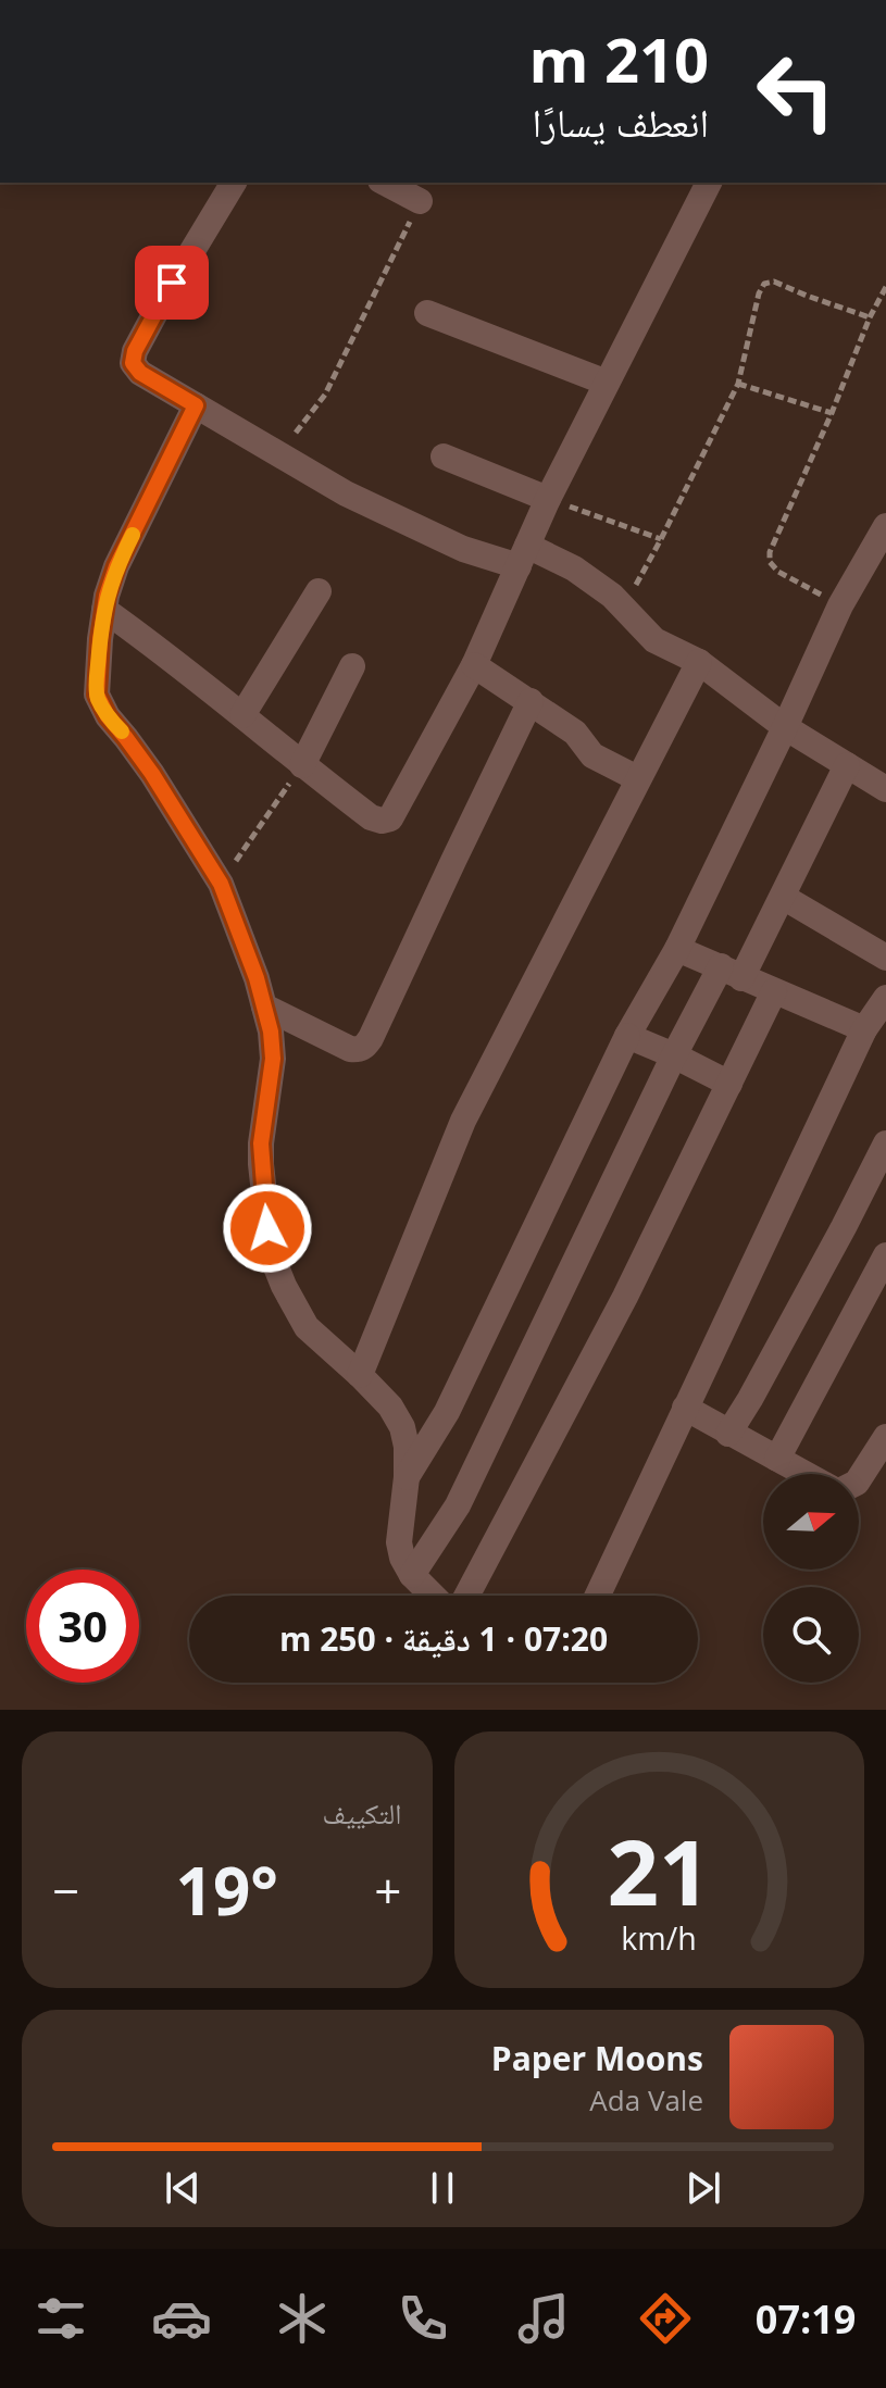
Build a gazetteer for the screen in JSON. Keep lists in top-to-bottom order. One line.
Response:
{"north":"right","page":{"turn":["210 m","انعطف يسارًا"],"limit":"30","trip":"07:20 · 1 دقيقة · 250 m","tile":"التكييف","heat":["−","19°","+"],"song":["Paper Moons","Ada Vale"],"tabs":"07:19","gauge":["21","km/h"]}}
